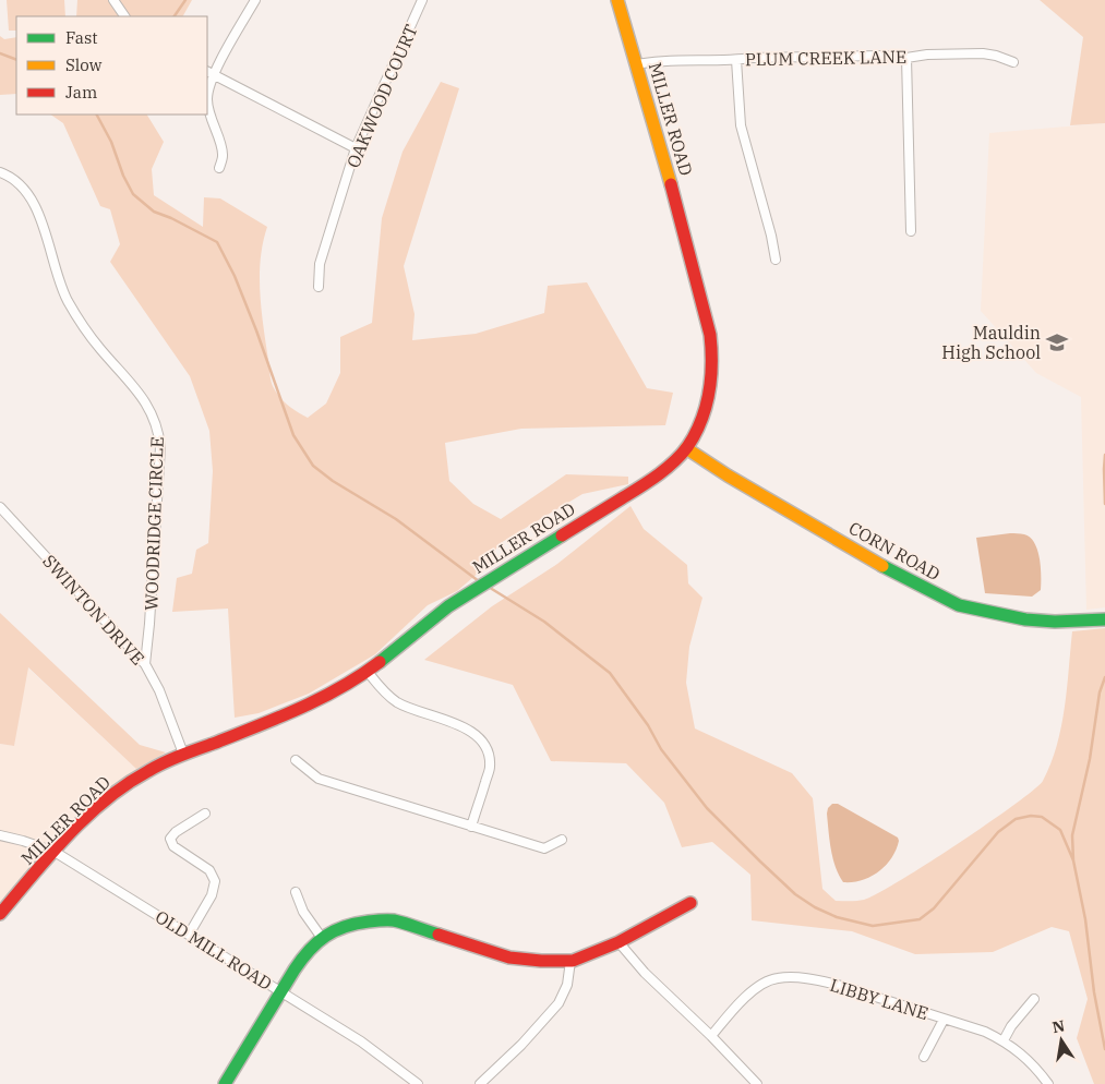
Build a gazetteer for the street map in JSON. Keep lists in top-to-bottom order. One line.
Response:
{"streets":{"street":["PLUM CREEK LANE","OAKWOOD COURT","MILLER ROAD","WOODRIDGE CIRCLE","CORN ROAD","SWINTON DRIVE","OLD MILL ROAD","LIBBY LANE"]},"crossings":[["PLUM CREEK LANE","MILLER ROAD"],["MILLER ROAD","CORN ROAD"],["MILLER ROAD","SWINTON DRIVE"],["MILLER ROAD","OLD MILL ROAD"],["WOODRIDGE CIRCLE","SWINTON DRIVE"]],"places":{"school or university":["Mauldin High School"]},"legend":["Fast","Slow","Jam"],"north":"top"}
